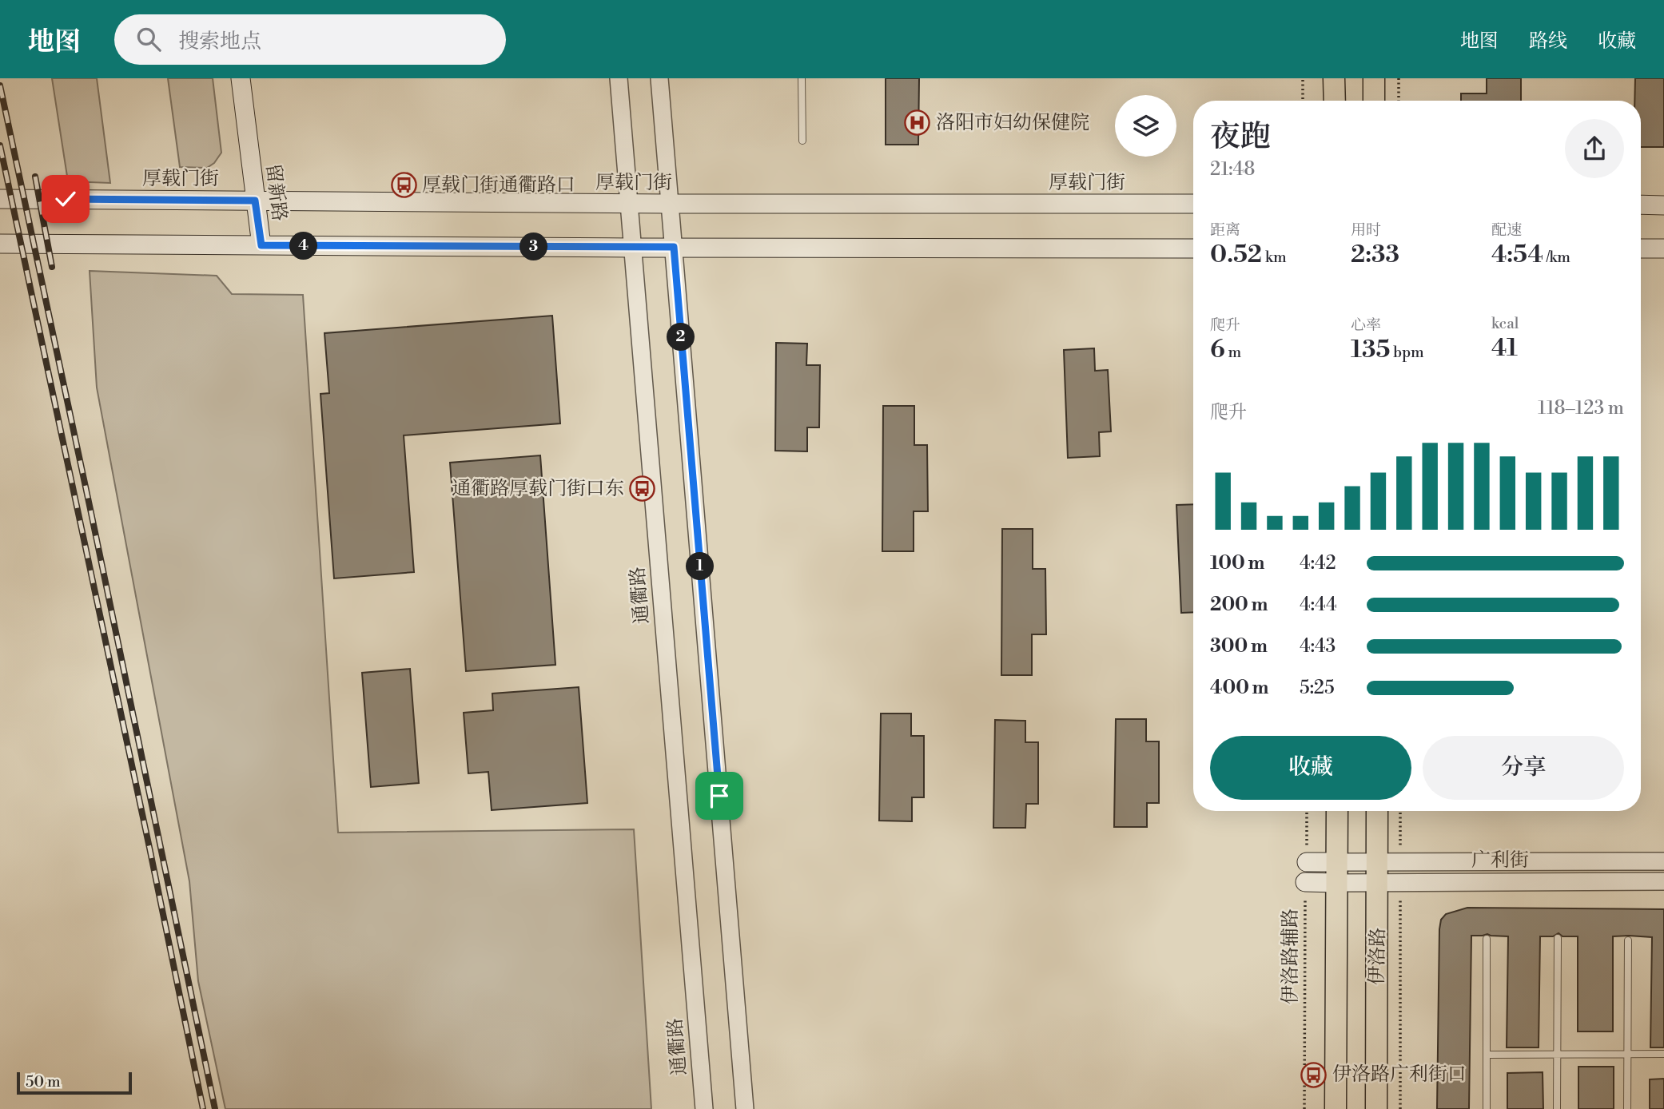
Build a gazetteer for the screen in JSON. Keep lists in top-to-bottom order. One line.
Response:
{"streets":{"main road":["厚载门街","留新路","伊洛路"],"street":["通衢路","广利街"],"path":["伊洛路辅路"]},"crossings":[["厚载门街","留新路"],["厚载门街","通衢路"],["广利街","伊洛路"]],"places":{"hospital":["洛阳市妇幼保健院"],"bus stop":["厚载门街通衢路口","通衢路厚载门街口东","伊洛路广利街口"]},"scale_bar":"50 m","page":{"header":"地图","search":"搜索地点","nav":["地图","路线","收藏"],"heading":["夜跑","21:48"],"stats":[["距离","0.52 km"],["用时","2:33"],["配速","4:54 /km"],["爬升","6 m"],["心率","135 bpm"],["kcal","41"]],"pins":["4","3","2","1"],"chart":["爬升","118–123 m"],"list":[{"name":"100 m","note":"4:42"},{"name":"200 m","note":"4:44"},{"name":"300 m","note":"4:43"},{"name":"400 m","note":"5:25"}],"buttons":["收藏","分享"],"scale":"50 m"}}
